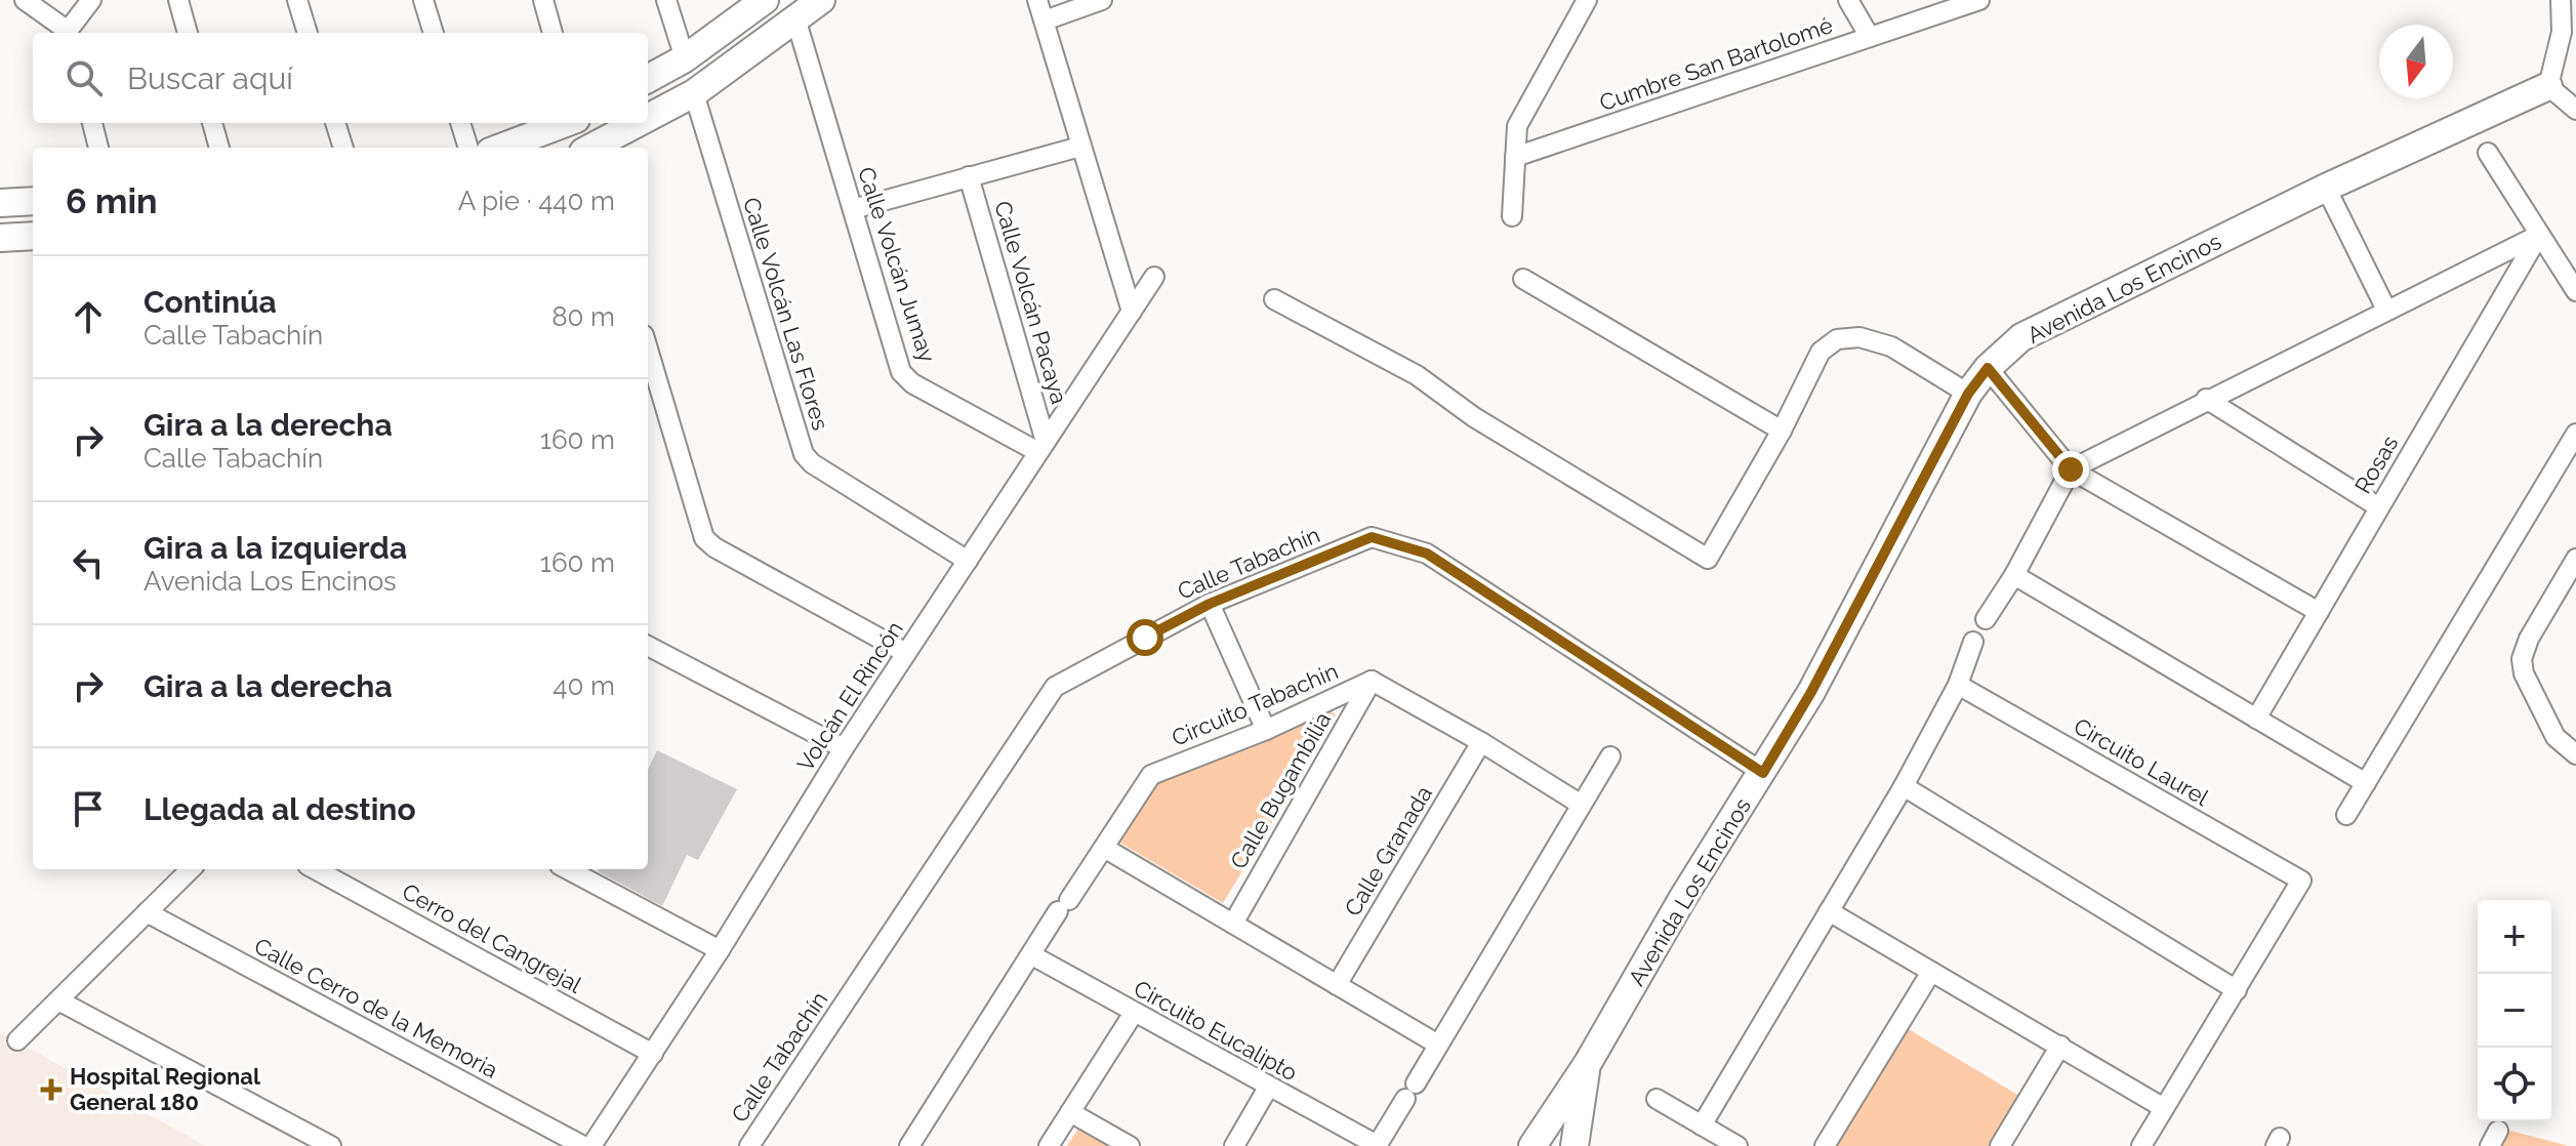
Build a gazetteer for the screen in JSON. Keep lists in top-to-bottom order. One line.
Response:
{"streets":{"street":["Cumbre San Bartolomé","Calle Volcán Jumay","Avenida Los Encinos","Calle Volcán Pacaya","Calle Volcán Las Flores","Rosas","Calle Tabachín","Volcán El Rincón","Circuito Tabachin","Circuito Laurel","Calle Bugambilia","Calle Granada","Cerro del Cangrejal","Calle Cerro de la Memoria","Circuito Eucalipto"]},"crossings":[["Calle Volcán Jumay","Calle Volcán Pacaya"],["Calle Volcán Jumay","Volcán El Rincón"],["Avenida Los Encinos","Calle Tabachín"],["Calle Volcán Pacaya","Volcán El Rincón"],["Calle Volcán Las Flores","Volcán El Rincón"],["Volcán El Rincón","Cerro del Cangrejal"],["Circuito Tabachin","Calle Bugambilia"],["Circuito Tabachin","Calle Granada"],["Circuito Tabachin","Circuito Eucalipto"]],"places":{"health":["Hospital Regional General 180"]},"north":"bottom","page":{"search":"Buscar aquí","heading":["6 min","A pie · 440 m"],"list":[["Continúa","Calle Tabachín","80 m"],["Gira a la derecha","Calle Tabachín","160 m"],["Gira a la izquierda","Avenida Los Encinos","160 m"],["Gira a la derecha","40 m"],"Llegada al destino"],"map_buttons":["+","−"]}}
